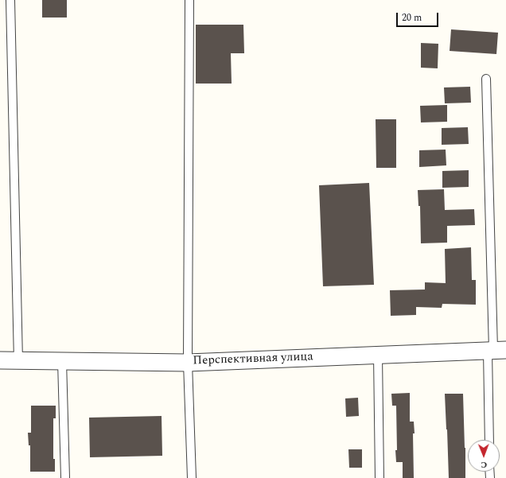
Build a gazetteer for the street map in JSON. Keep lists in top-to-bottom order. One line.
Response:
{"streets":{"street":["Перспективная улица"]},"scale_bar":"20 m","north":"bottom"}
